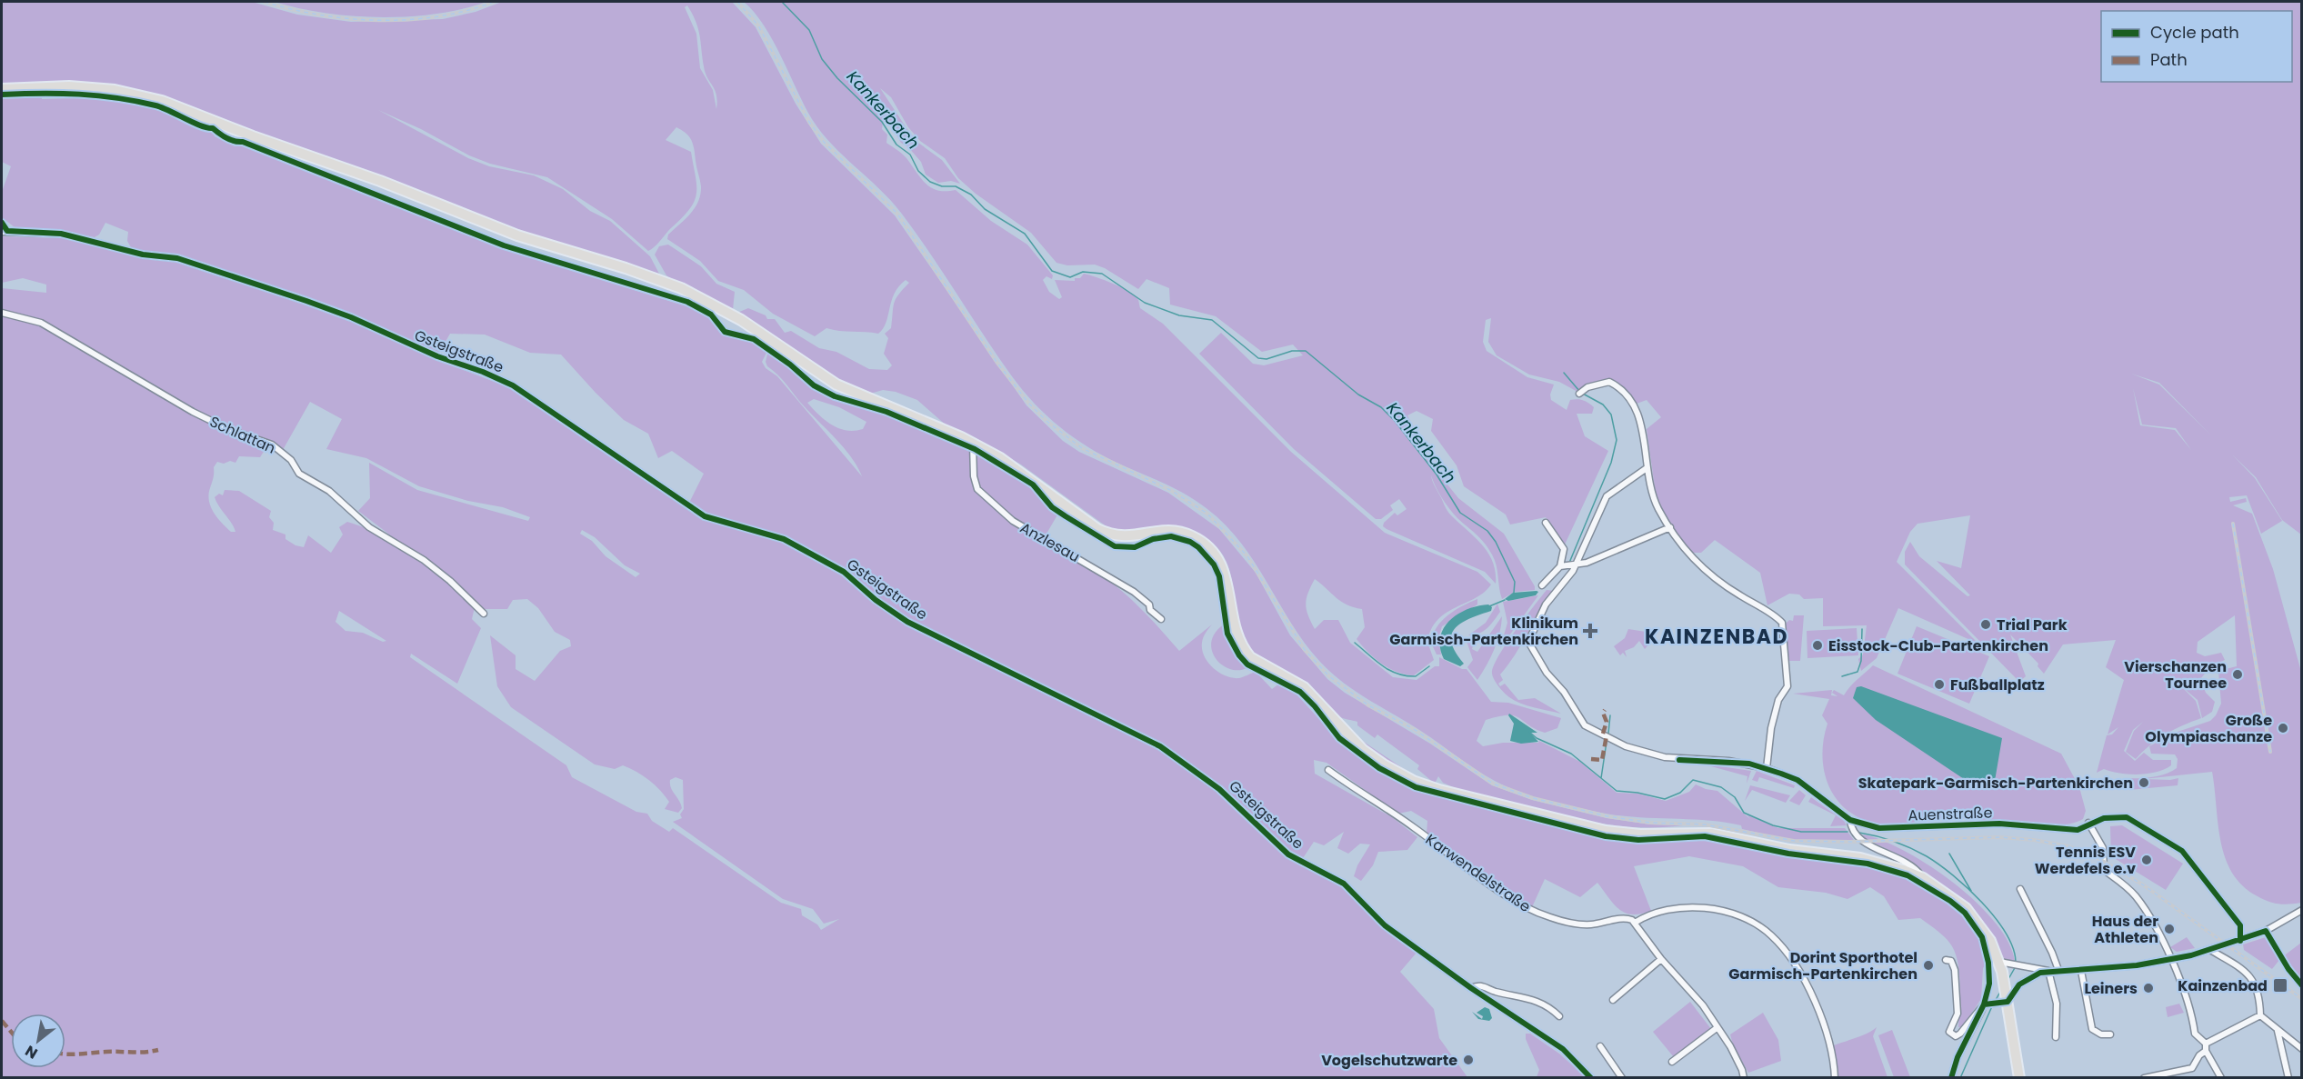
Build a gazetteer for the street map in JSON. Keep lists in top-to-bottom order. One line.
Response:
{"streets":{"street":["Gsteigstraße","Schlattan","Anzlesau","Auenstraße","Karwendelstraße"]},"districts":["KAINZENBAD"],"water":["Kankerbach"],"places":{"other":["Trial Park","Eisstock-Club-Partenkirchen","Vierschanzen Tournee","Fußballplatz","Große Olympiaschanze","Skatepark-Garmisch-Partenkirchen","Tennis ESV Werdefels e.v","Haus der Athleten","Dorint Sporthotel Garmisch-Partenkirchen","Leiners","Vogelschutzwarte"],"health":["Klinikum Garmisch-Partenkirchen"],"transit":["Kainzenbad"]},"legend":["Cycle path","Path"],"north":"bottom left"}
